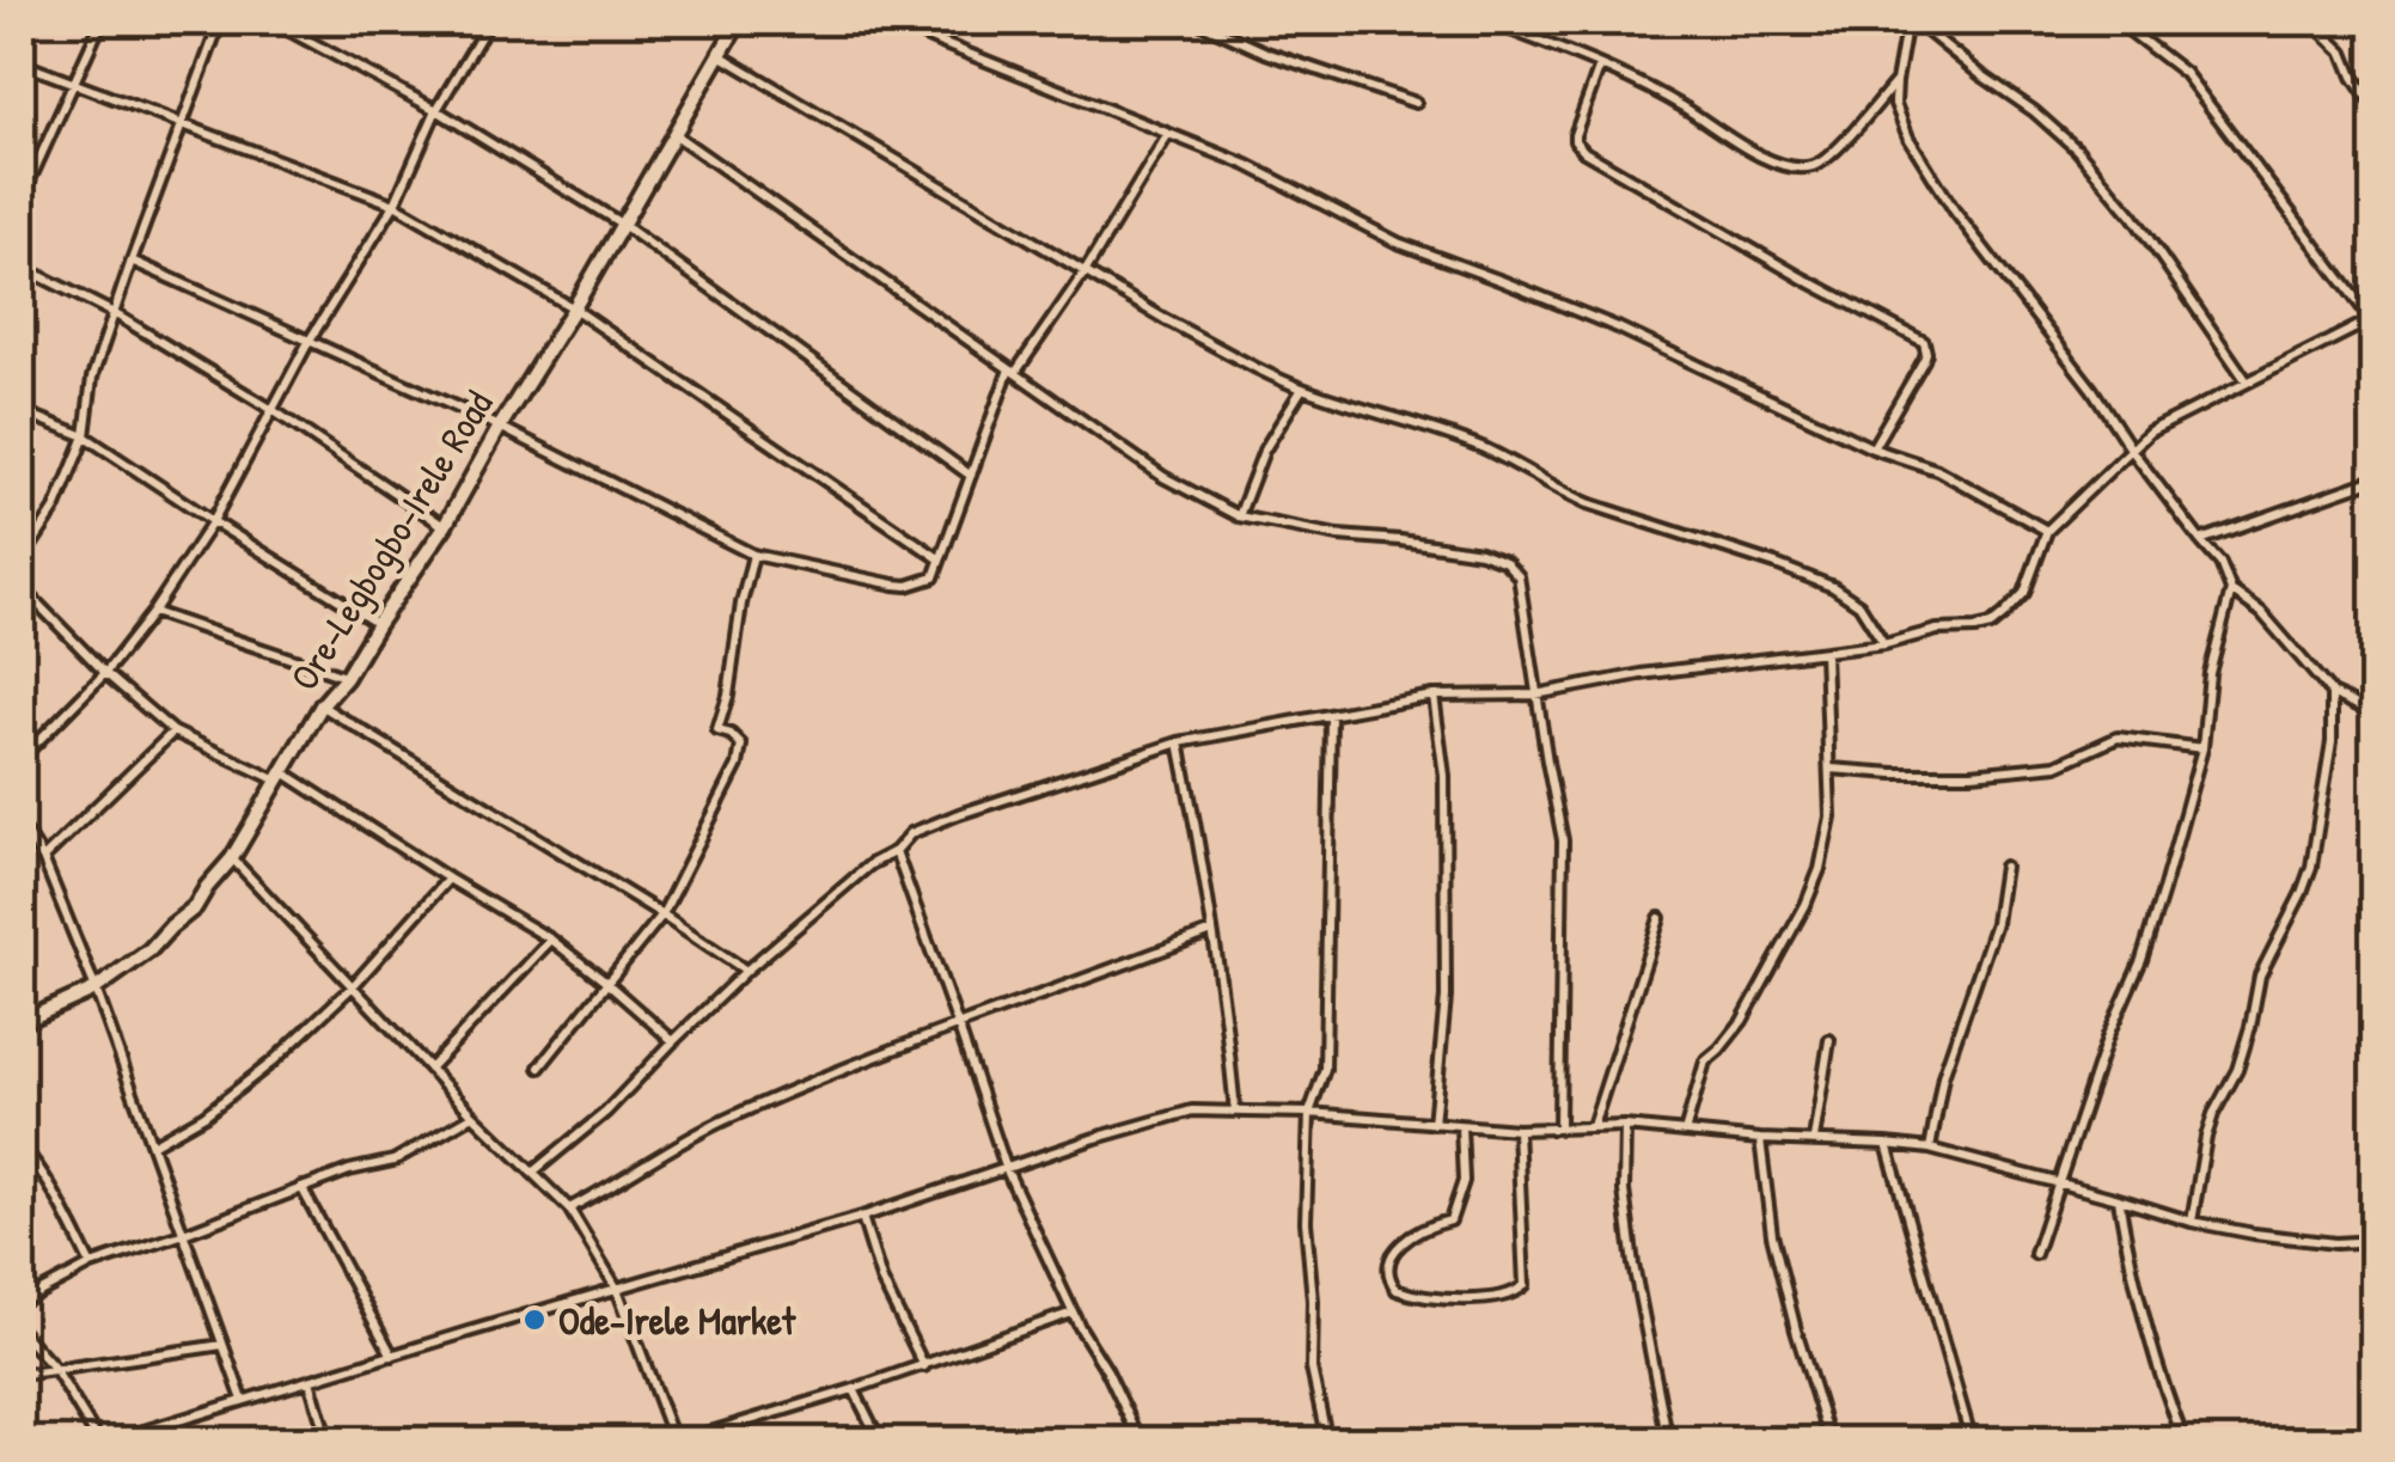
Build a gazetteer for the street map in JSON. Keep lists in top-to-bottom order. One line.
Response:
{"streets":{"main road":["Ore-Legbogbo-Irele Road"]},"places":["Ode-Irele Market"]}
